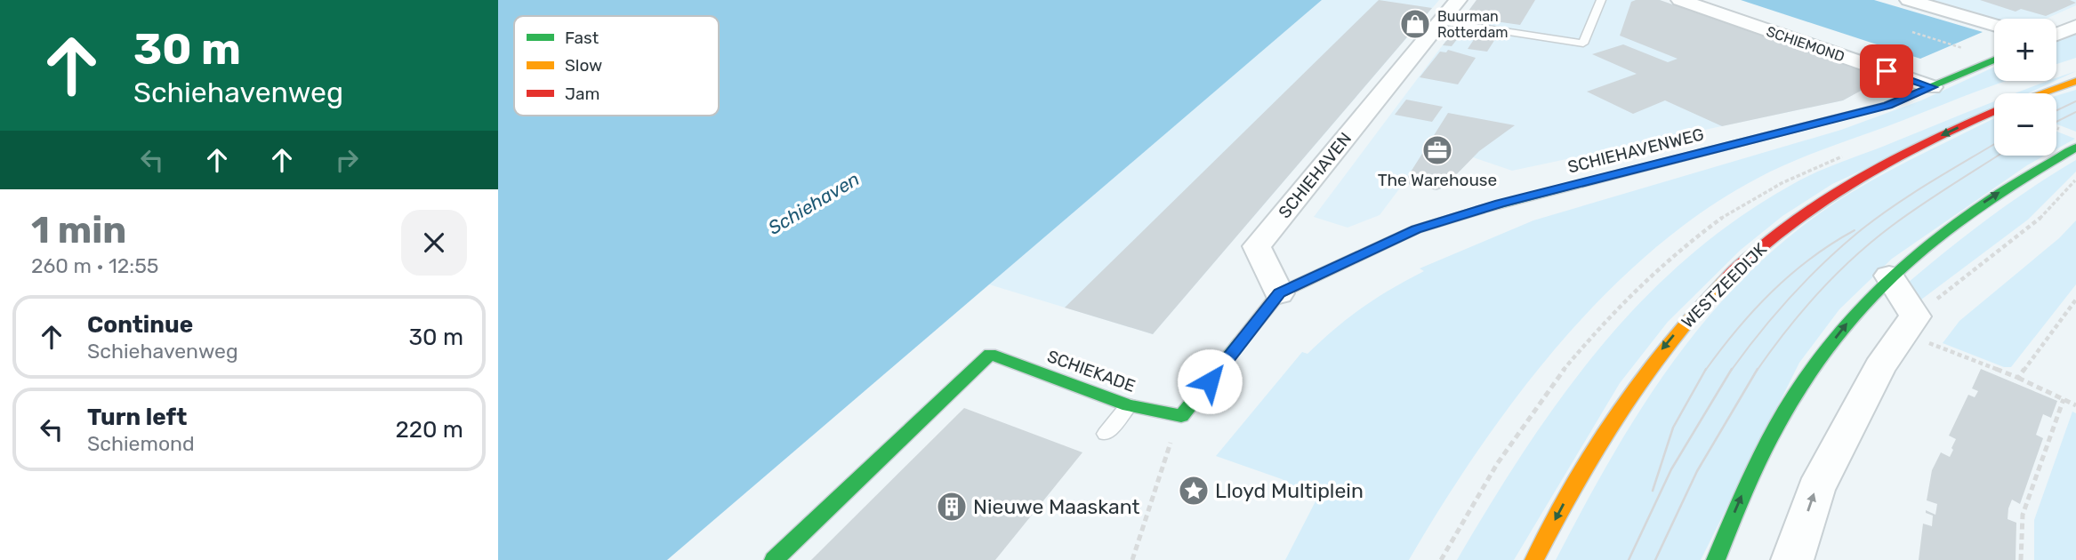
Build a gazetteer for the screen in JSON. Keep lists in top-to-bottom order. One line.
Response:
{"streets":{"main road":["SCHIEHAVENWEG","WESTZEEDIJK","SCHIEKADE"],"street":["SCHIEMOND","SCHIEHAVEN"]},"crossings":[["SCHIEMOND","SCHIEHAVENWEG"],["SCHIEHAVENWEG","SCHIEHAVEN"]],"water":["Schiehaven"],"places":{"shop":["Buurman Rotterdam"],"office":["The Warehouse"],"place":["Lloyd Multiplein"],"building":["Nieuwe Maaskant"]},"legend":["Fast","Slow","Jam"],"page":{"turn":["30 m","Schiehavenweg"],"map_buttons":["+","−"],"heading":["1 min","260 m · 12:55"],"list":[{"name":"Continue","note":"Schiehavenweg","value":"30 m"},{"name":"Turn left","note":"Schiemond","value":"220 m"}]}}
